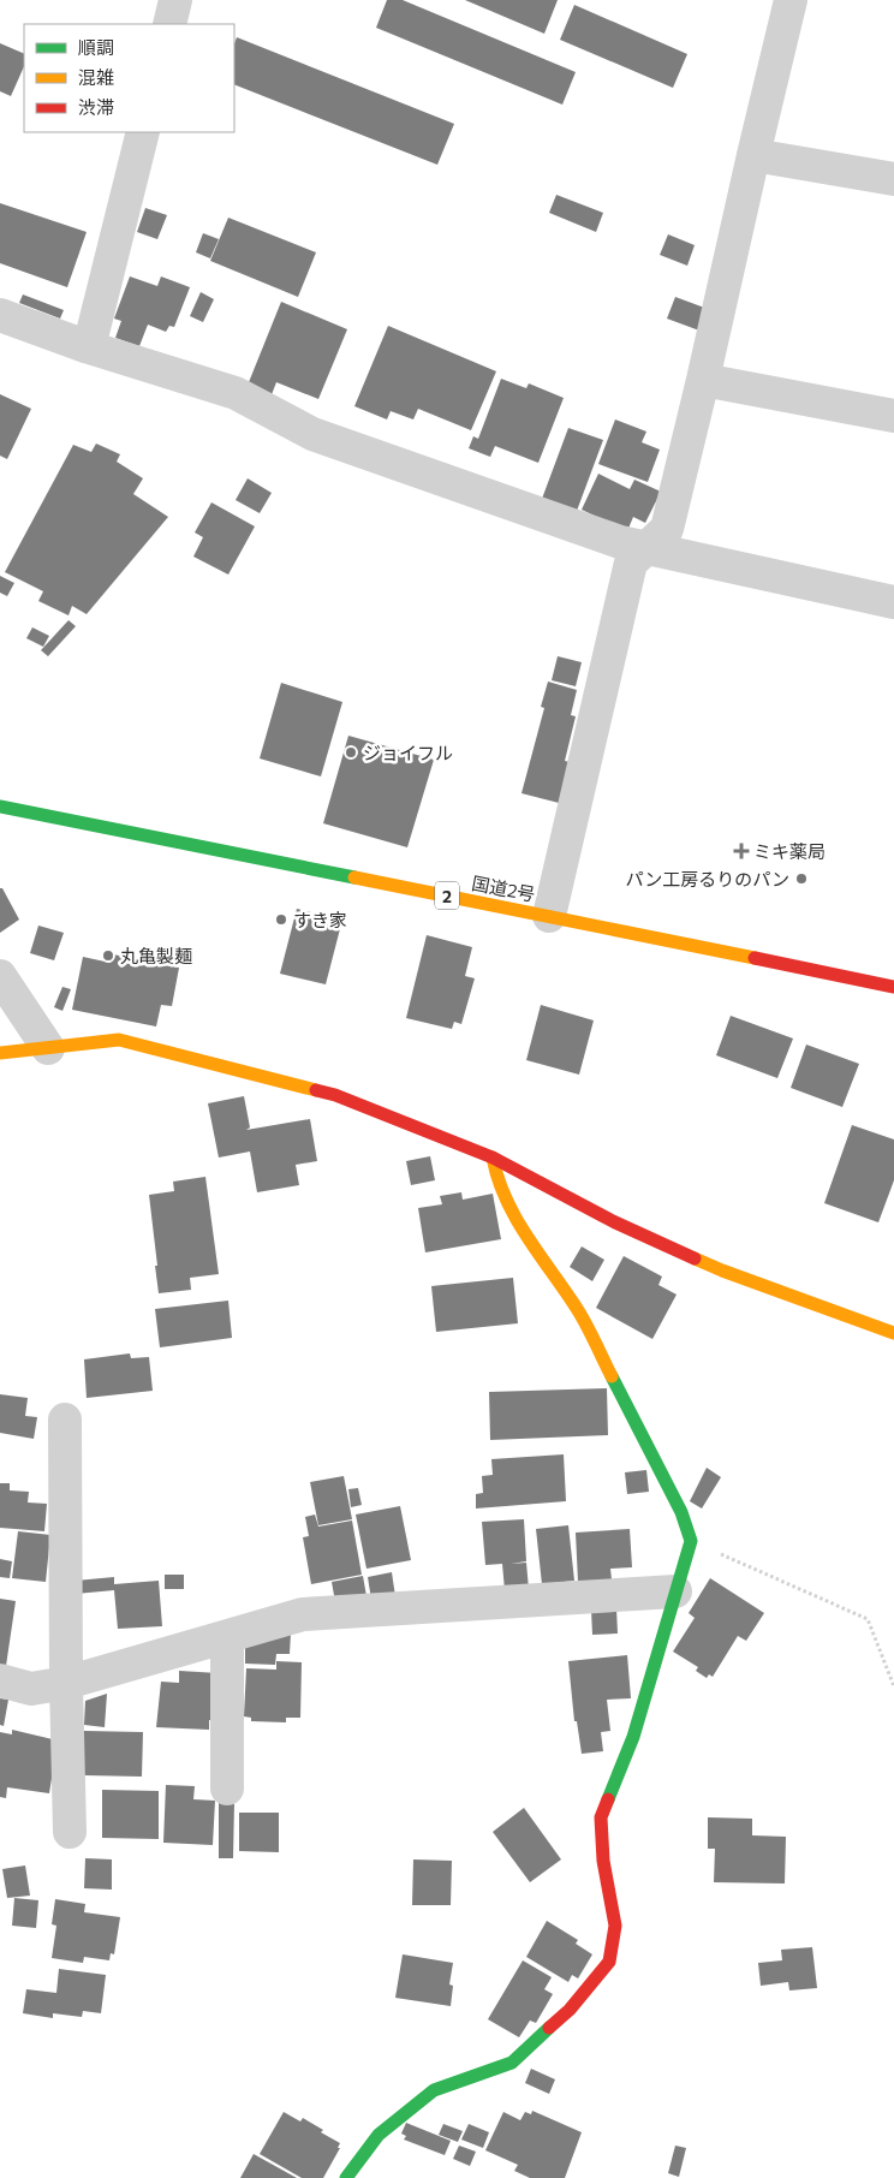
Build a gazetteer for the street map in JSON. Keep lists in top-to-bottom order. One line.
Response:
{"streets":{"main road":["国道2号","2"]},"places":{"other":["ジョイフル","パン工房るりのパン","すき家","丸亀製麺"],"health":["ミキ薬局"]},"legend":["順調","混雑","渋滞"]}
